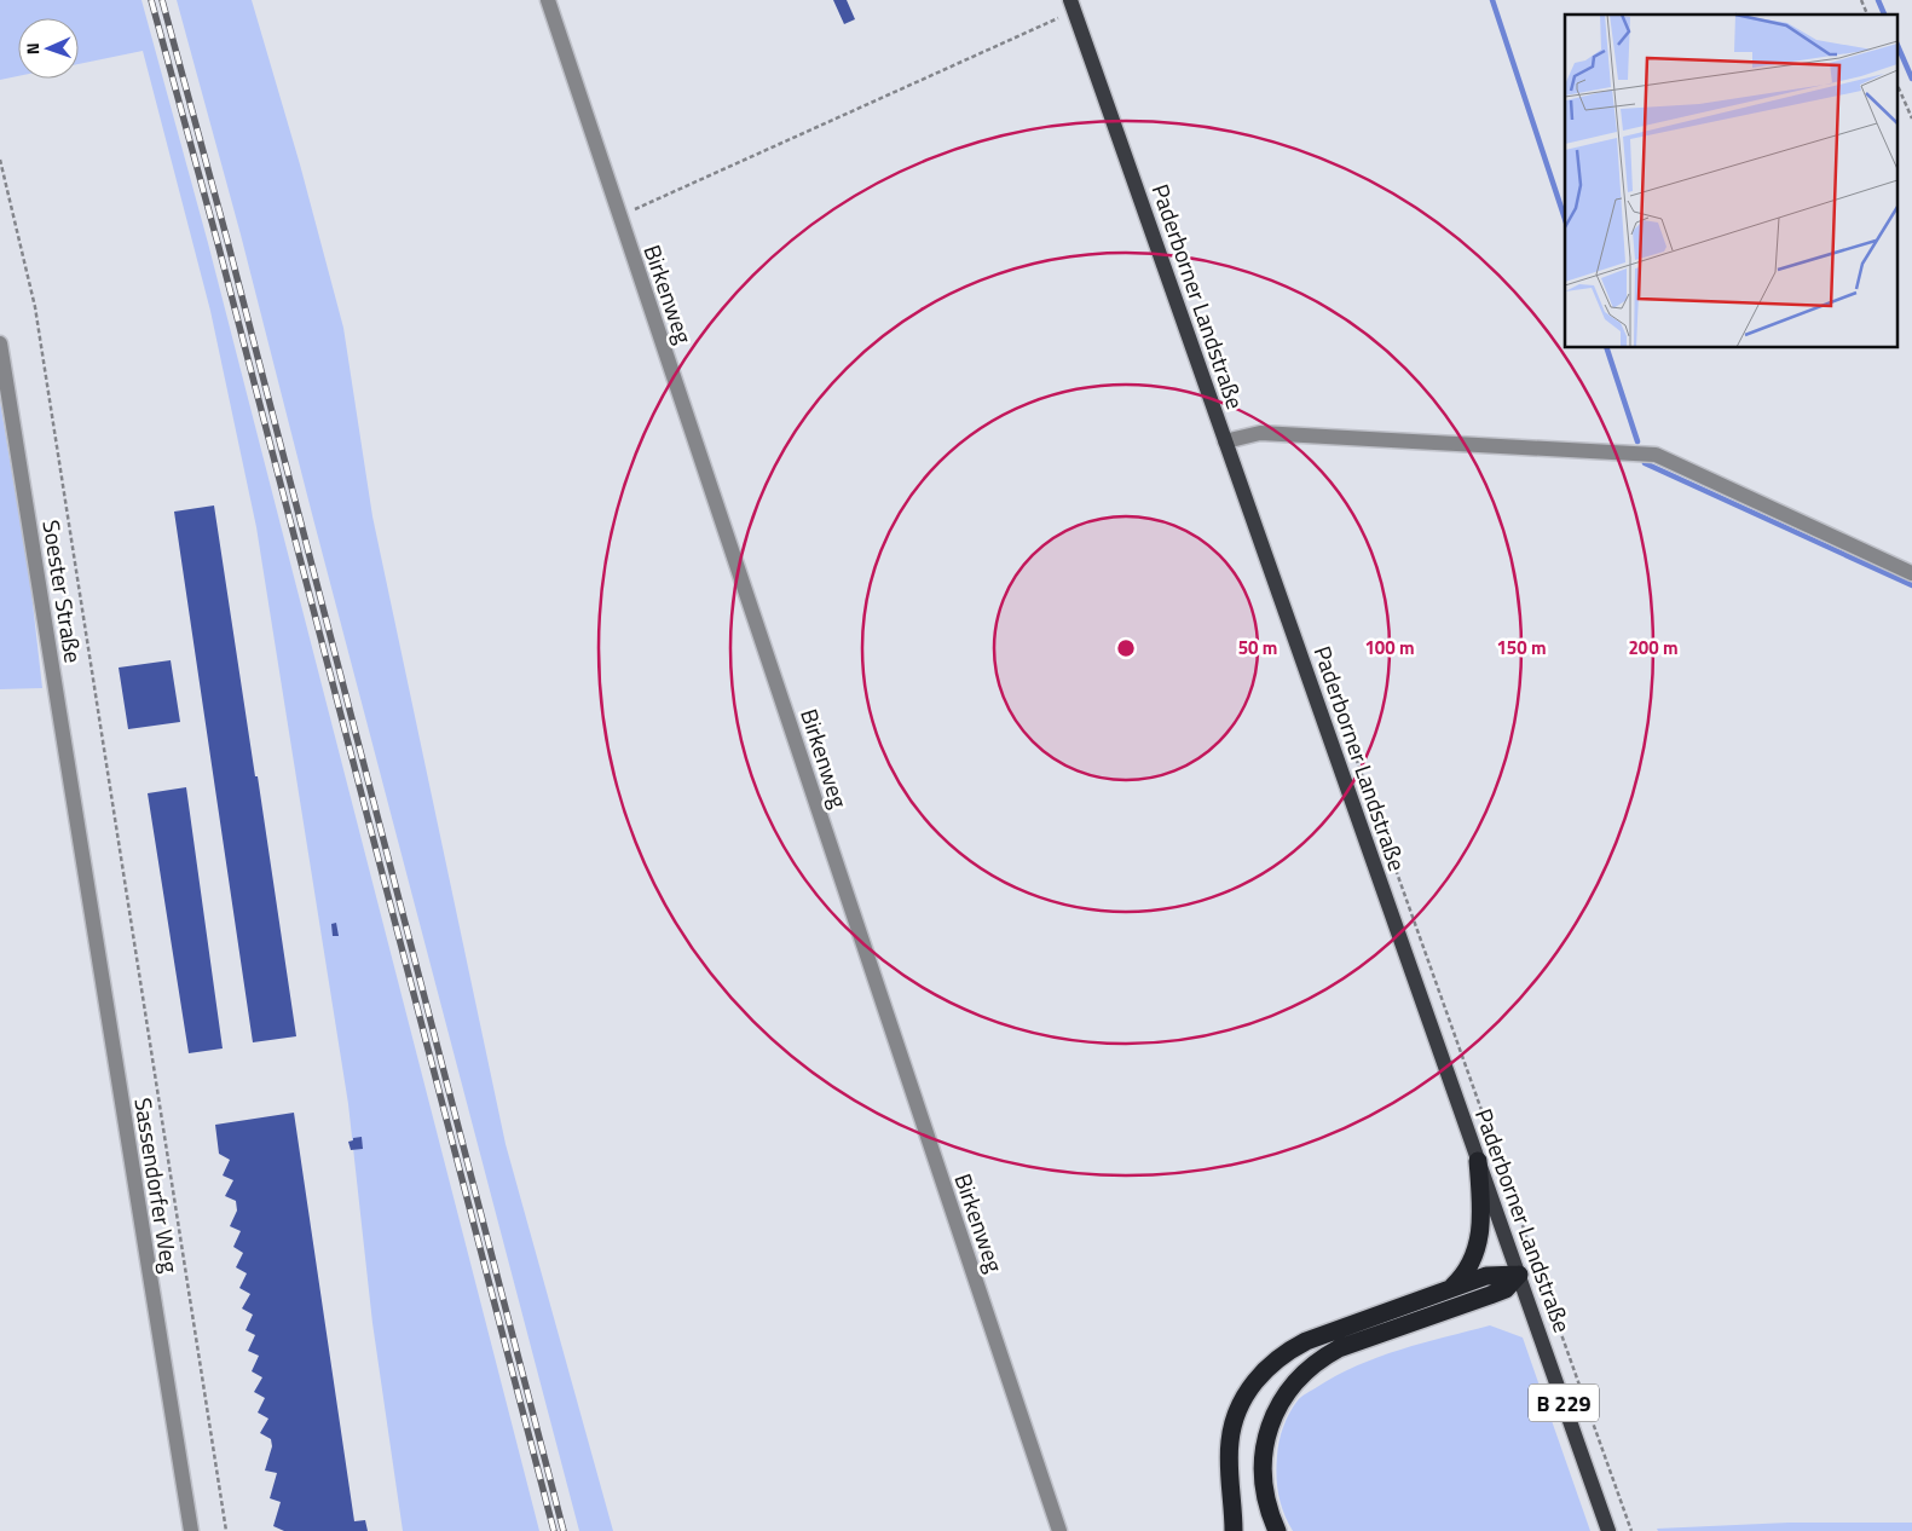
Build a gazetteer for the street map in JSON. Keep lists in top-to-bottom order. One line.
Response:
{"streets":{"main road":["Paderborner Landstraße","B 229"],"street":["Birkenweg","Soester Straße","Sassendorfer Weg"]},"crossings":[["Soester Straße","Sassendorfer Weg"]],"north":"left","rings":["50 m","100 m","150 m","200 m"]}
